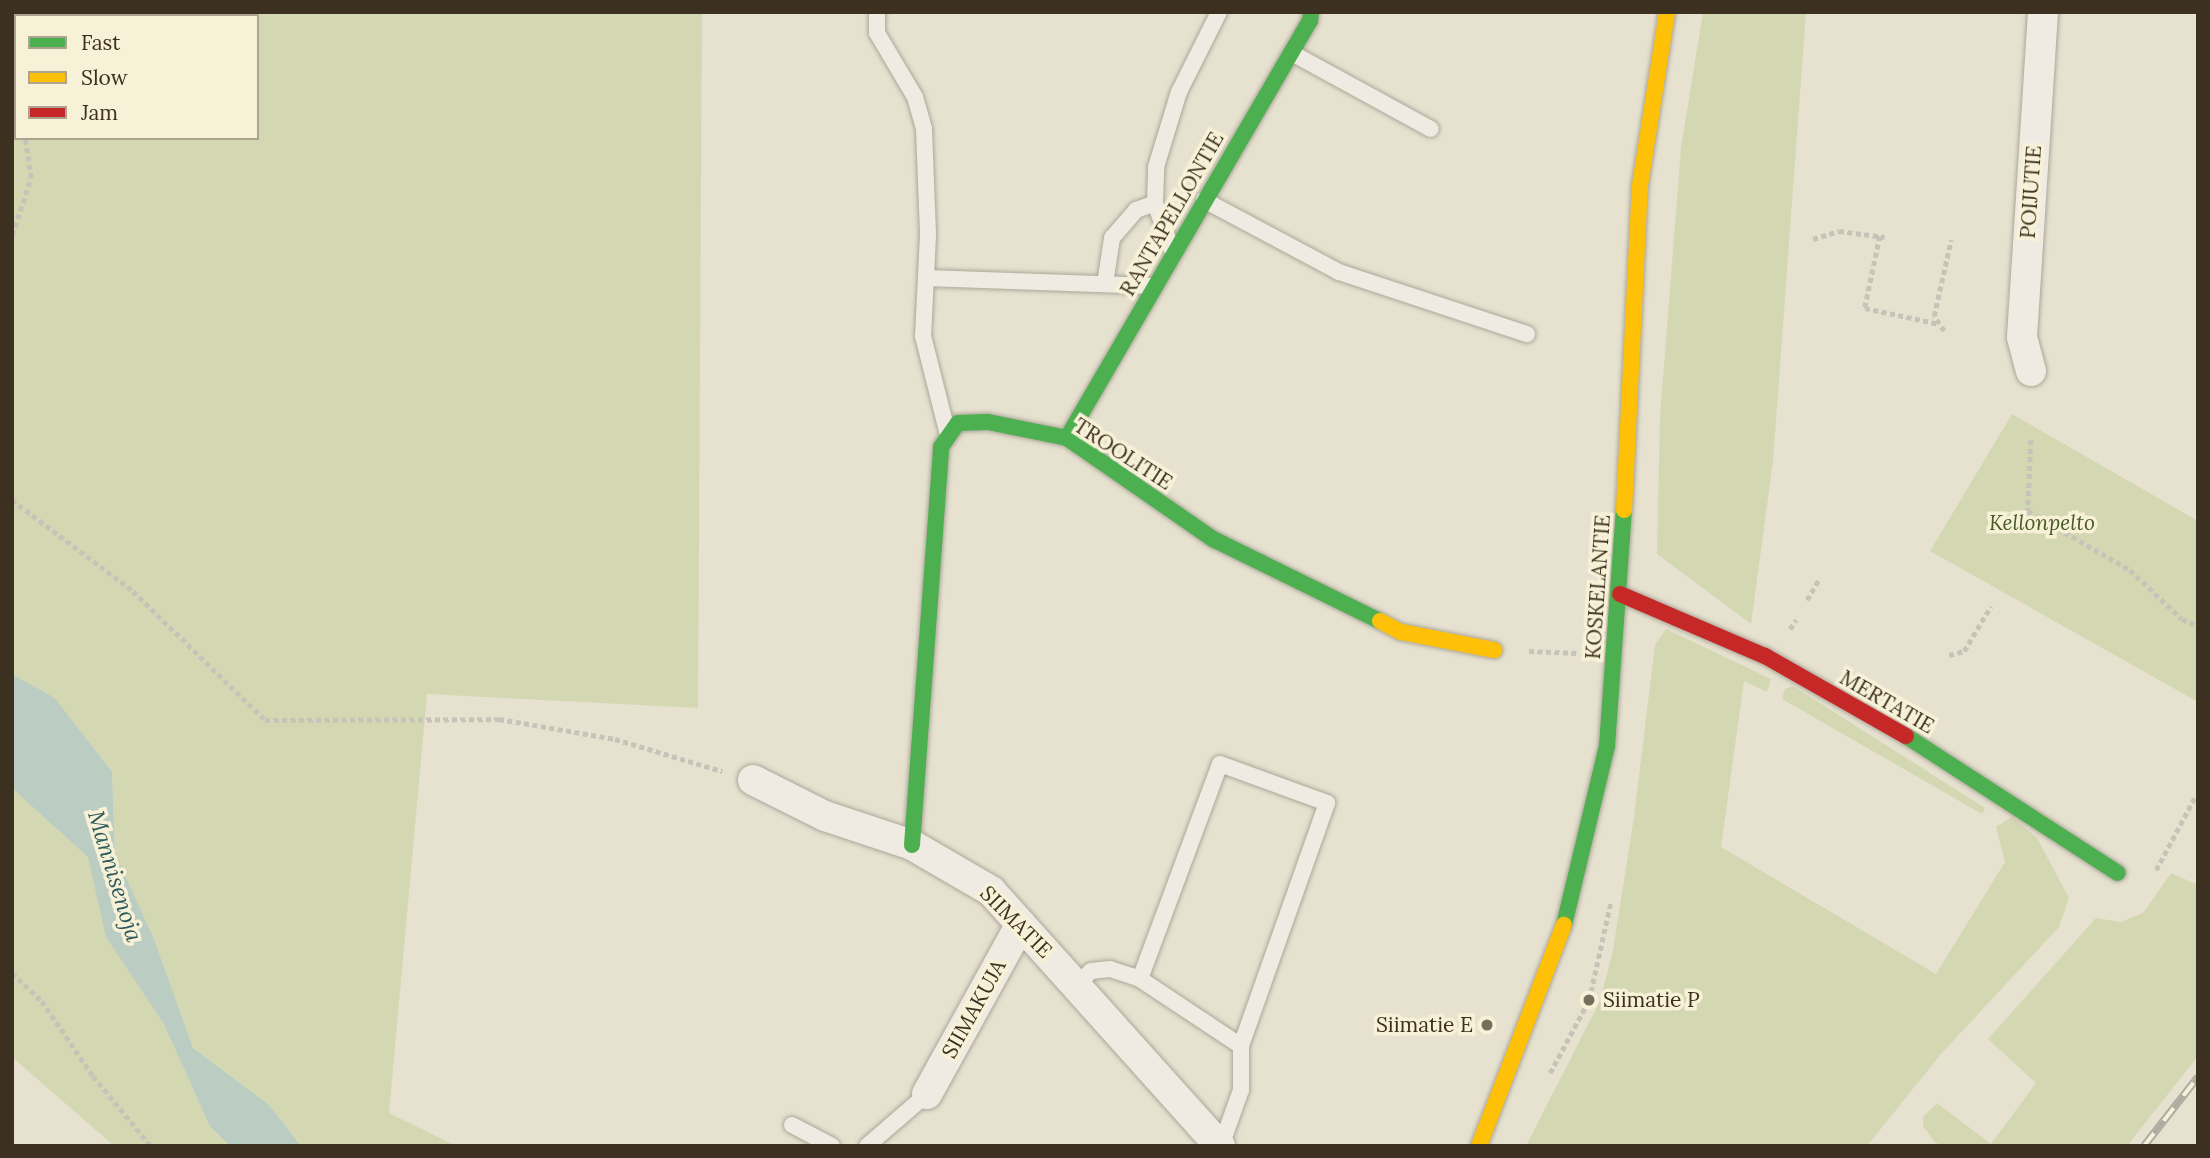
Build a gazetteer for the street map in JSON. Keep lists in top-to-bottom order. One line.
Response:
{"streets":{"street":["POIJUTIE","RANTAPELLONTIE","TROOLITIE","KOSKELANTIE","MERTATIE","SIIMATIE","SIIMAKUJA"]},"crossings":[["RANTAPELLONTIE","TROOLITIE"],["KOSKELANTIE","MERTATIE"],["SIIMATIE","SIIMAKUJA"]],"water":["Mannisenoja"],"parks":["Kellonpelto"],"places":["Siimatie P","Siimatie E"],"legend":["Fast","Slow","Jam"]}
